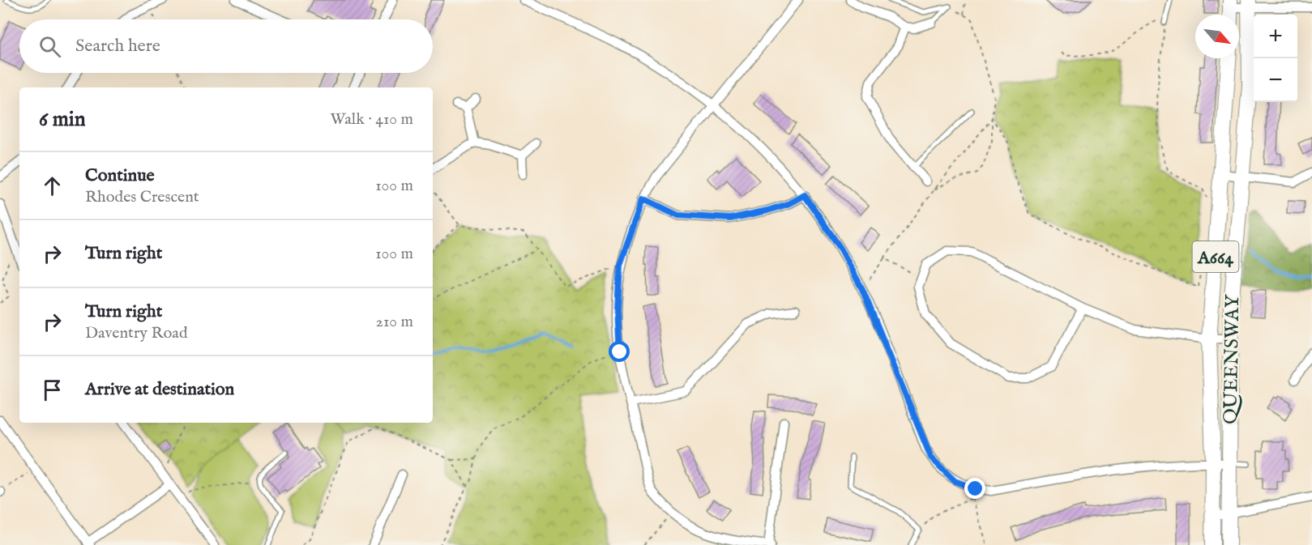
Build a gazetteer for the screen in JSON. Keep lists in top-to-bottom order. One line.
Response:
{"streets":{"highway":["A664","QUEENSWAY"]},"north":"bottom right","page":{"map_buttons":["+","−"],"search":"Search here","heading":["6 min","Walk · 410 m"],"list":[["Continue","Rhodes Crescent","100 m"],["Turn right","100 m"],["Turn right","Daventry Road","210 m"],"Arrive at destination"]}}
